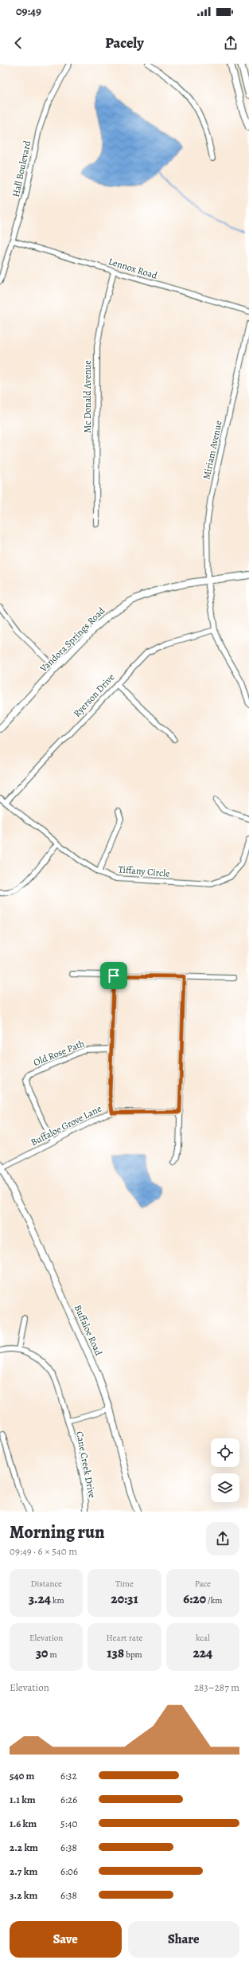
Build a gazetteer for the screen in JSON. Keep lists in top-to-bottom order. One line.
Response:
{"streets":{"street":["Hall Boulevard","Lennox Road","Mc Donald Avenue","Miriam Avenue","Vandora Springs Road","Ryerson Drive","Tiffany Circle","Old Rose Path","Buffaloe Grove Lane","Buffaloe Road","Cane Creek Drive"]},"crossings":[["Hall Boulevard","Lennox Road"],["Lennox Road","Mc Donald Avenue"],["Miriam Avenue","Vandora Springs Road"],["Ryerson Drive","Tiffany Circle"],["Old Rose Path","Buffaloe Grove Lane"],["Buffaloe Grove Lane","Buffaloe Road"],["Buffaloe Road","Cane Creek Drive"]],"page":{"status":"09:49","header":"Pacely","heading":["Morning run","09:49 · 6 × 540 m"],"stats":[["Distance","3.24 km"],["Time","20:31"],["Pace","6:20 /km"],["Elevation","30 m"],["Heart rate","138 bpm"],["kcal","224"]],"chart":["Elevation","283–287 m"],"list":[{"name":"540 m","note":"6:32"},{"name":"1.1 km","note":"6:26"},{"name":"1.6 km","note":"5:40"},{"name":"2.2 km","note":"6:38"},{"name":"2.7 km","note":"6:06"},{"name":"3.2 km","note":"6:38"}],"buttons":["Save","Share"]}}
